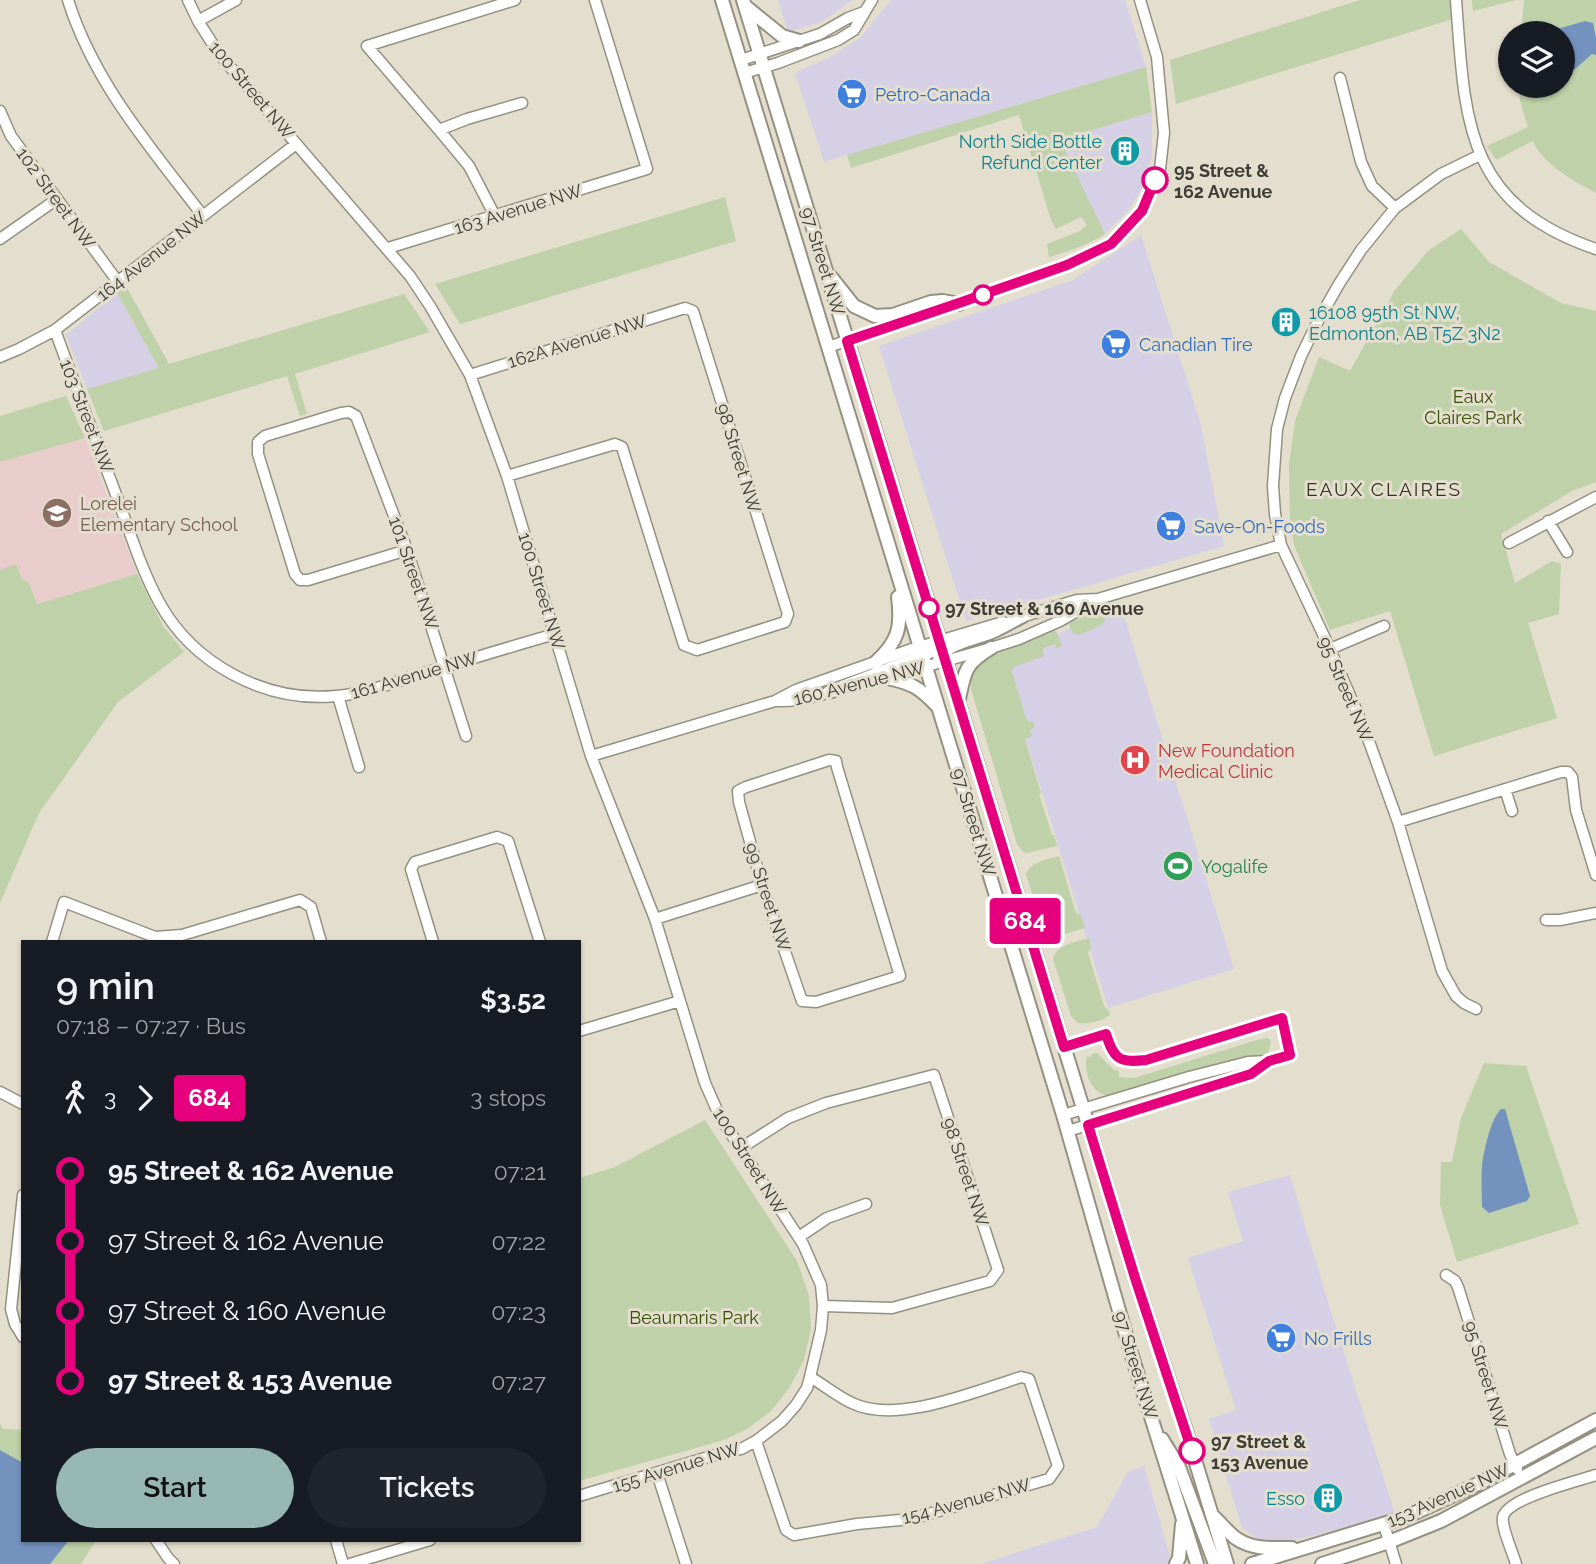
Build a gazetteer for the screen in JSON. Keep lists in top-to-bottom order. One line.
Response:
{"streets":{"main road":["97 Street NW","153 Avenue NW"],"street":["100 Street NW","102 Street NW","163 Avenue NW","164 Avenue NW","162A Avenue NW","103 Street NW","98 Street NW","101 Street NW","161 Avenue NW","160 Avenue NW","95 Street NW","99 Street NW","155 Avenue NW","154 Avenue NW"]},"crossings":[["100 Street NW","163 Avenue NW"],["100 Street NW","164 Avenue NW"],["100 Street NW","162A Avenue NW"],["100 Street NW","98 Street NW"],["100 Street NW","161 Avenue NW"],["100 Street NW","160 Avenue NW"],["100 Street NW","155 Avenue NW"],["100 Street NW","154 Avenue NW"],["102 Street NW","164 Avenue NW"],["164 Avenue NW","103 Street NW"],["97 Street NW","160 Avenue NW"],["162A Avenue NW","98 Street NW"],["103 Street NW","161 Avenue NW"],["101 Street NW","161 Avenue NW"],["160 Avenue NW","95 Street NW"],["95 Street NW","153 Avenue NW"],["155 Avenue NW","154 Avenue NW"]],"districts":["EAUX CLAIRES"],"parks":["Eaux Claires Park","Beaumaris Park"],"places":{"supermarket":["Petro-Canada","Canadian Tire","Save-On-Foods","No Frills"],"building":["North Side Bottle Refund Center","16108 95th St NW, Edmonton, AB T5Z 3N2","Esso"],"other":["95 Street & 162 Avenue","97 Street & 160 Avenue","97 Street & 153 Avenue"],"school or university":["Lorelei Elementary School"],"hospital":["New Foundation Medical Clinic"],"sports":["Yogalife"]},"lines":["bus line 684"],"page":{"on_map":"684","heading":["9 min","07:18 – 07:27 · Bus","$3.52"],"legs":["3","684","3 stops"],"list":[{"name":"95 Street & 162 Avenue","value":"07:21"},{"name":"97 Street & 162 Avenue","value":"07:22"},{"name":"97 Street & 160 Avenue","value":"07:23"},{"name":"97 Street & 153 Avenue","value":"07:27"}],"buttons":["Start","Tickets"]}}
